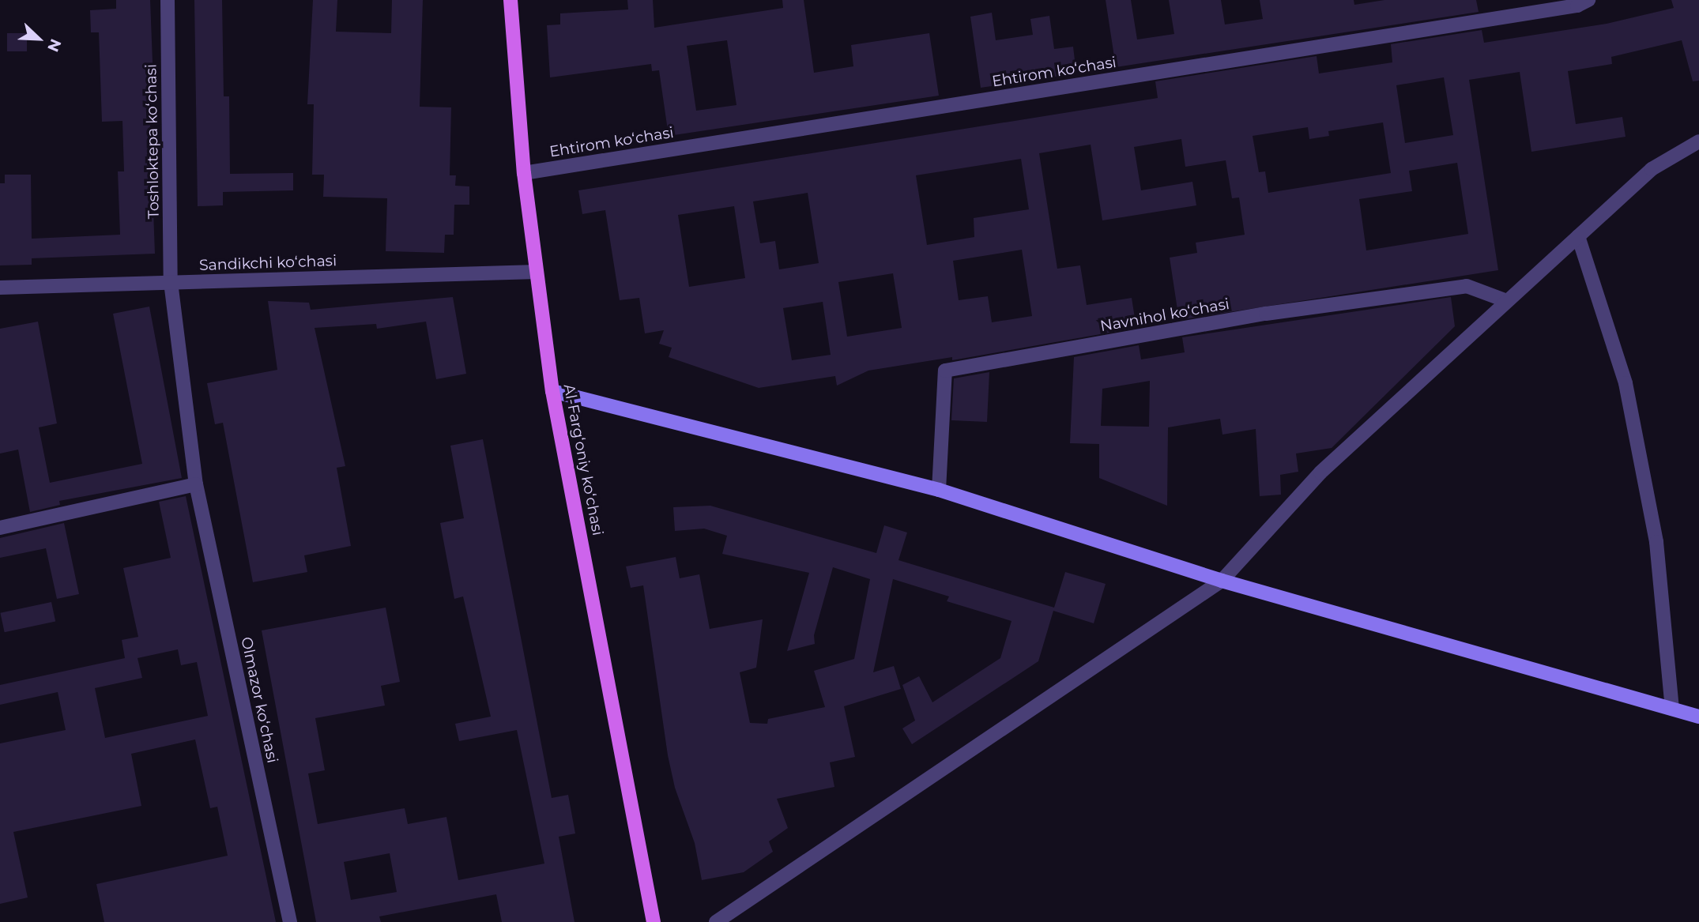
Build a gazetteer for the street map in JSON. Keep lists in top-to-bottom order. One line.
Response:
{"streets":{"main road":["Al-Fargʻoniy koʻchasi"],"street":["Ehtirom koʻchasi","Toshloktepa koʻchasi","Sandikchi koʻchasi","Navnihol koʻchasi","Olmazor koʻchasi"]},"crossings":[["Ehtirom koʻchasi","Al-Fargʻoniy koʻchasi"],["Toshloktepa koʻchasi","Sandikchi koʻchasi"],["Toshloktepa koʻchasi","Olmazor koʻchasi"],["Sandikchi koʻchasi","Al-Fargʻoniy koʻchasi"],["Sandikchi koʻchasi","Olmazor koʻchasi"]],"north":"bottom right"}
